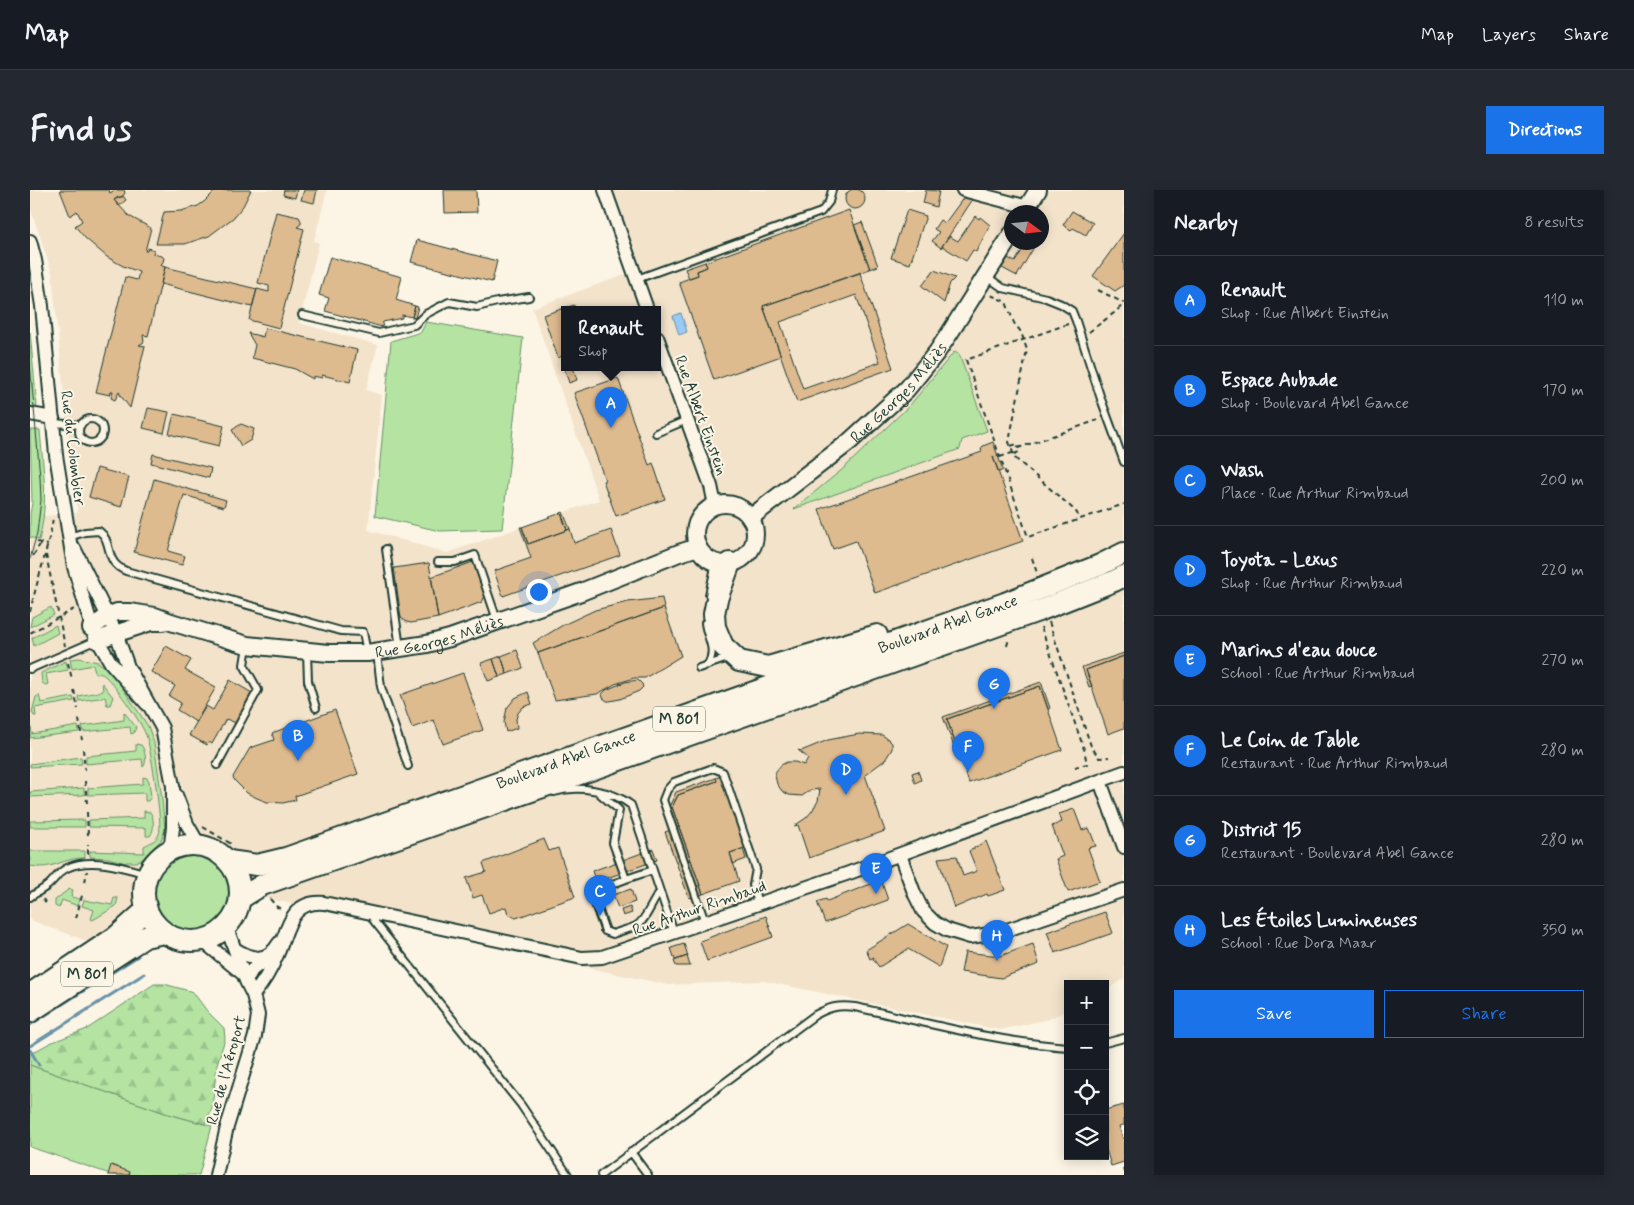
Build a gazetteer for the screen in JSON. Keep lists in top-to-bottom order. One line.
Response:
{"streets":{"main road":["Boulevard Abel Gance","M 801"],"street":["Rue Georges Méliès","Rue Albert Einstein","Rue du Colombier","Rue Arthur Rimbaud","Rue de l'Aéroport"]},"crossings":[["Rue Georges Méliès","Rue Albert Einstein"],["Rue Georges Méliès","Rue du Colombier"],["Rue du Colombier","Boulevard Abel Gance"],["Rue du Colombier","M 801"],["Rue du Colombier","Rue de l'Aéroport"],["Boulevard Abel Gance","M 801"],["Boulevard Abel Gance","Rue de l'Aéroport"],["M 801","Rue de l'Aéroport"],["Rue Arthur Rimbaud","Rue de l'Aéroport"]],"north":"right","page":{"header":"Map","nav":["Map","Layers","Share"],"buttons":["Directions",["Save","Share"]],"title":"Find us","heading":["Nearby","8 results"],"list":[{"mark":"A","name":"Renault","note":"Shop · Rue Albert Einstein","value":"110 m"},{"mark":"B","name":"Espace Aubade","note":"Shop · Boulevard Abel Gance","value":"170 m"},{"mark":"C","name":"Wash","note":"Place · Rue Arthur Rimbaud","value":"200 m"},{"mark":"D","name":"Toyota - Lexus","note":"Shop · Rue Arthur Rimbaud","value":"220 m"},{"mark":"E","name":"Marins d'eau douce","note":"School · Rue Arthur Rimbaud","value":"270 m"},{"mark":"F","name":"Le Coin de Table","note":"Restaurant · Rue Arthur Rimbaud","value":"280 m"},{"mark":"G","name":"District 15","note":"Restaurant · Boulevard Abel Gance","value":"280 m"},{"mark":"H","name":"Les Étoiles Lumineuses","note":"School · Rue Dora Maar","value":"350 m"}],"popup":["Renault","Shop"],"pins":["A","G","B","F","D","E","C","H"],"map_buttons":["+","−"]}}
